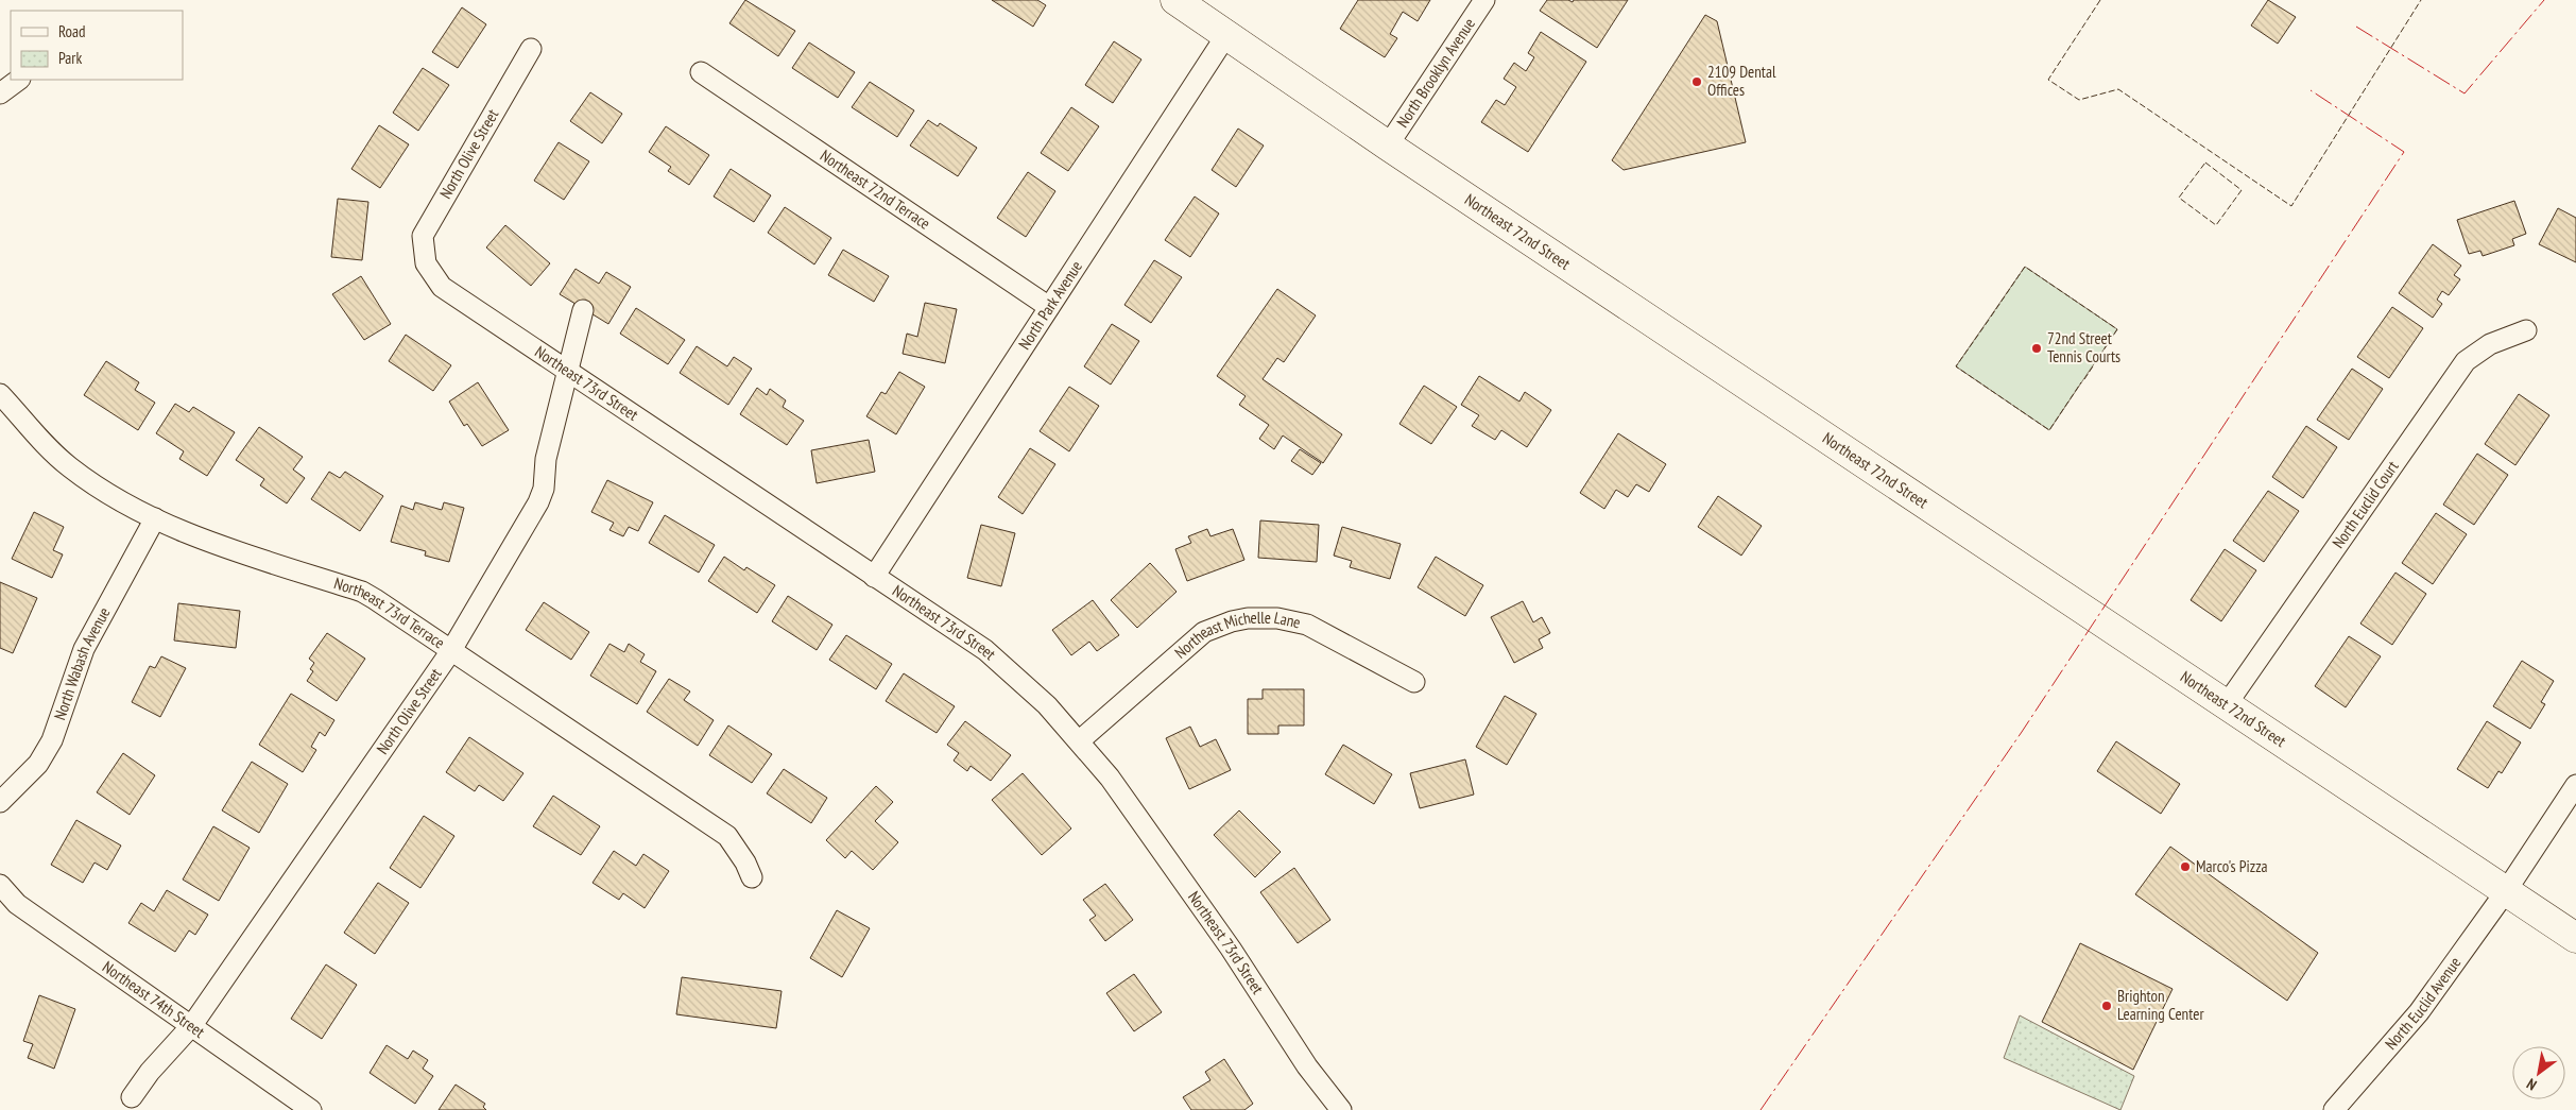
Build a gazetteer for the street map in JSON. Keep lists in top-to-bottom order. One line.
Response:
{"streets":{"main road":["Northeast 72nd Street"],"street":["North Brooklyn Avenue","North Olive Street","Northeast 72nd Terrace","North Park Avenue","Northeast 73rd Street","North Euclid Court","Northeast 73rd Terrace","Northeast Michelle Lane","North Wabash Avenue","Northeast 74th Street","North Euclid Avenue"]},"crossings":[["North Brooklyn Avenue","Northeast 72nd Street"],["North Olive Street","Northeast 73rd Street"],["North Olive Street","Northeast 73rd Terrace"],["North Olive Street","Northeast 74th Street"],["Northeast 72nd Terrace","North Park Avenue"],["Northeast 72nd Street","North Park Avenue"],["Northeast 72nd Street","North Euclid Court"],["Northeast 72nd Street","North Euclid Avenue"],["North Park Avenue","Northeast 73rd Street"],["Northeast 73rd Street","Northeast Michelle Lane"],["Northeast 73rd Terrace","North Wabash Avenue"]],"places":["2109 Dental Offices","72nd Street Tennis Courts","Marco's Pizza","Brighton Learning Center"],"legend":["Road","Park"],"north":"bottom left"}
